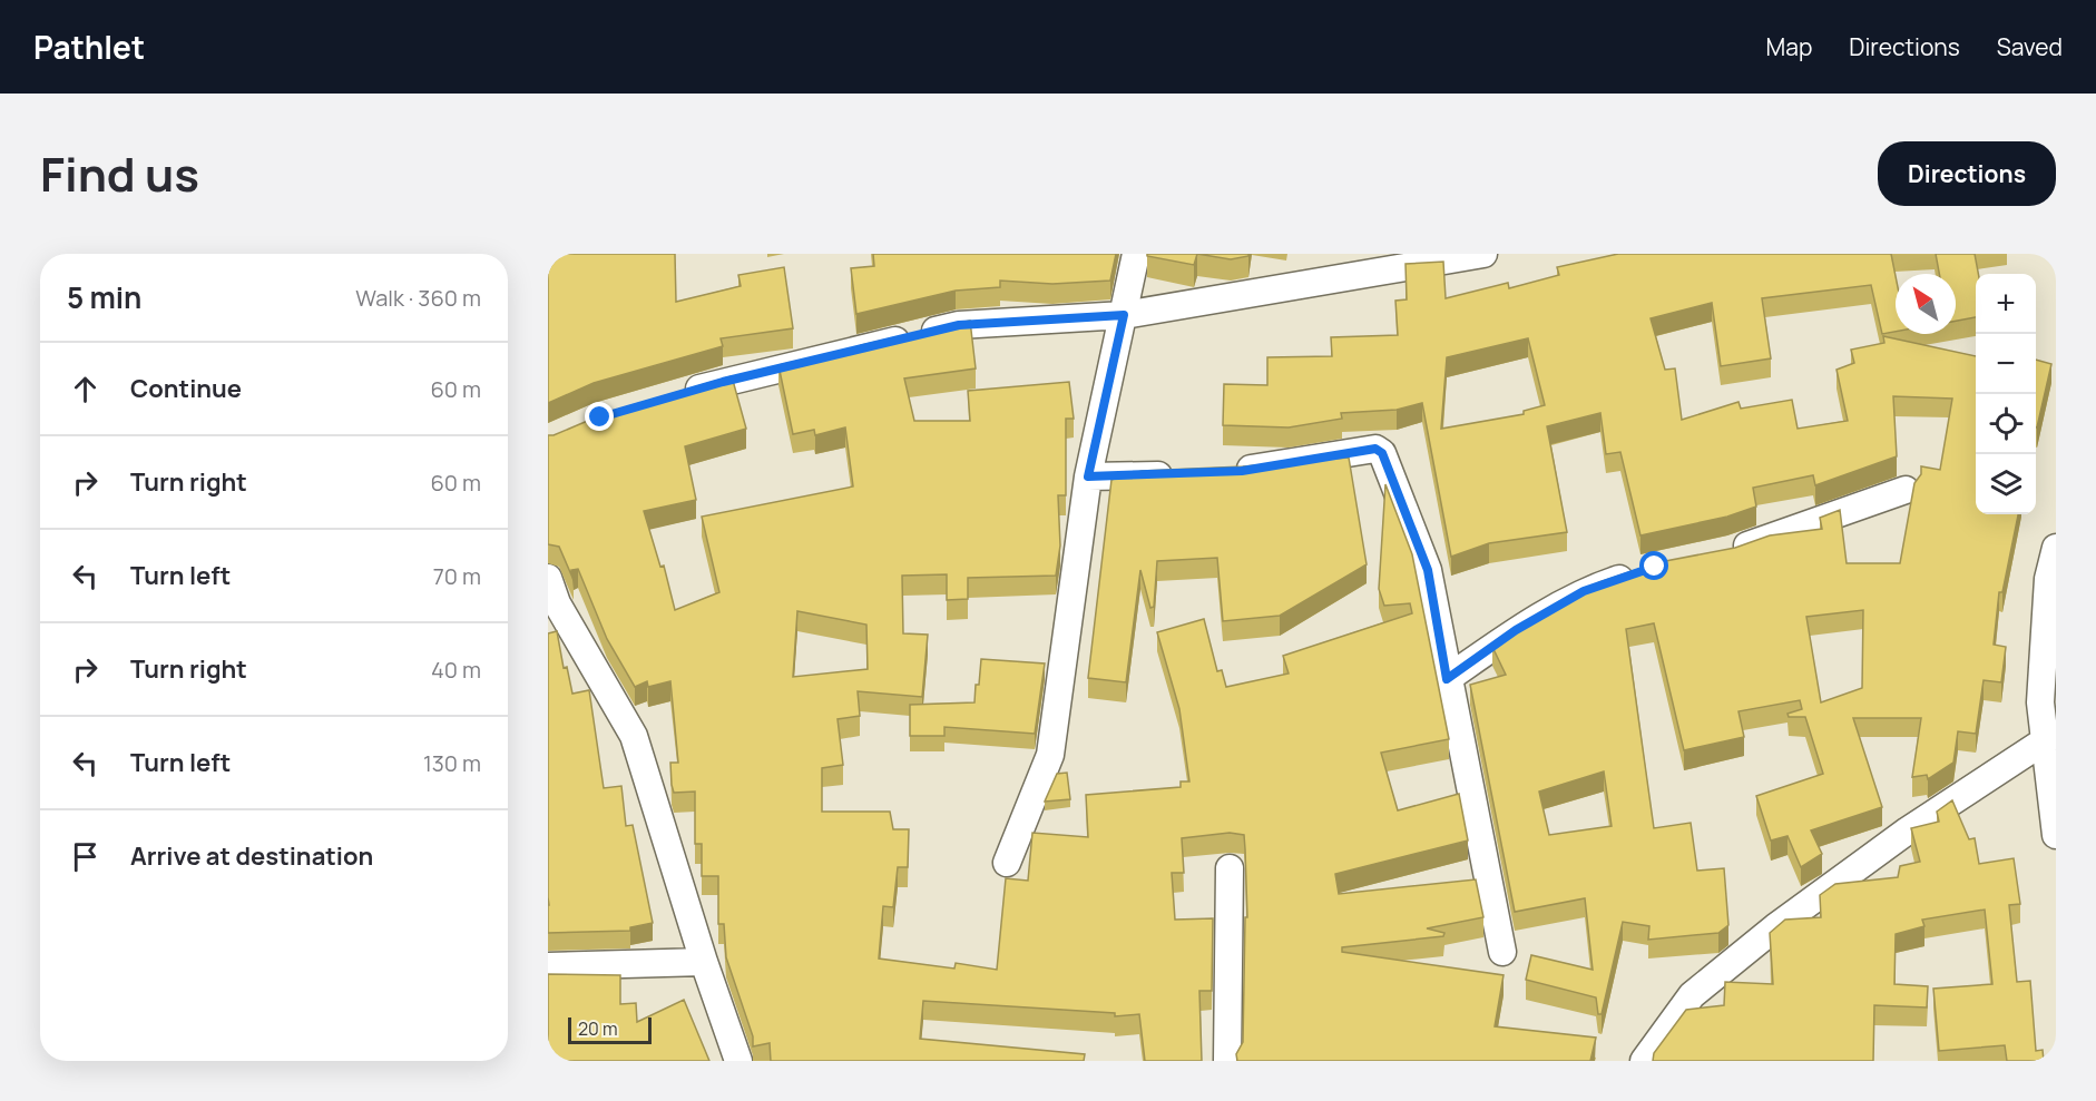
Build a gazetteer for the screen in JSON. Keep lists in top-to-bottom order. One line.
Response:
{"scale_bar":"20 m","north":"top left","page":{"header":"Pathlet","nav":["Map","Directions","Saved"],"title":"Find us","buttons":"Directions","heading":["5 min","Walk · 360 m"],"map_buttons":["+","−"],"list":[["Continue","60 m"],["Turn right","60 m"],["Turn left","70 m"],["Turn right","40 m"],["Turn left","130 m"],"Arrive at destination"],"scale":"20 m"}}
